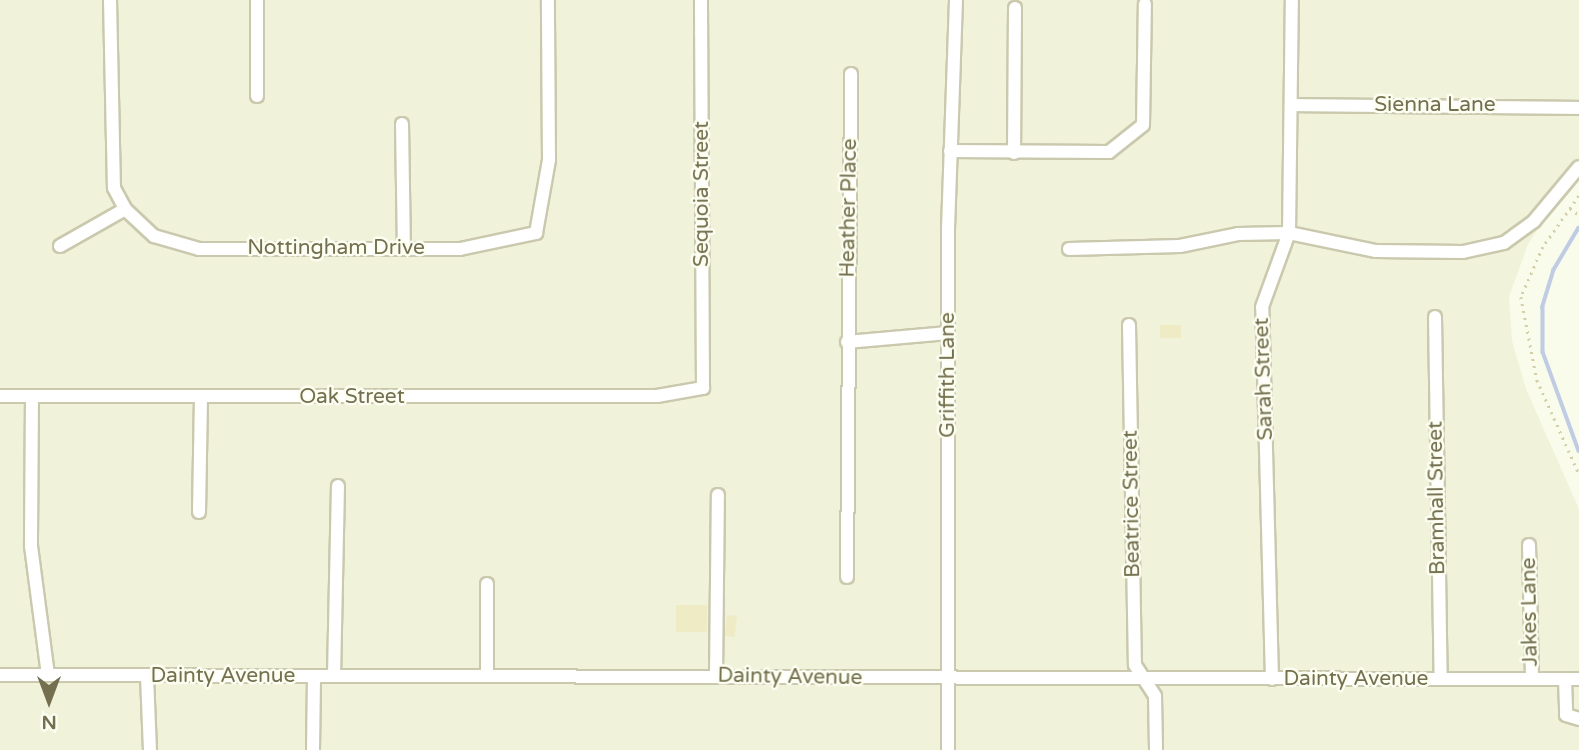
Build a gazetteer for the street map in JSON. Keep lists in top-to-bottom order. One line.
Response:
{"streets":{"street":["Sienna Lane","Sequoia Street","Heather Place","Nottingham Drive","Griffith Lane","Sarah Street","Oak Street","Bramhall Street","Beatrice Street","Jakes Lane","Dainty Avenue"]},"crossings":[["Sienna Lane","Sarah Street"],["Sequoia Street","Oak Street"],["Griffith Lane","Dainty Avenue"],["Sarah Street","Dainty Avenue"],["Bramhall Street","Dainty Avenue"],["Beatrice Street","Dainty Avenue"],["Jakes Lane","Dainty Avenue"]],"north":"bottom"}
